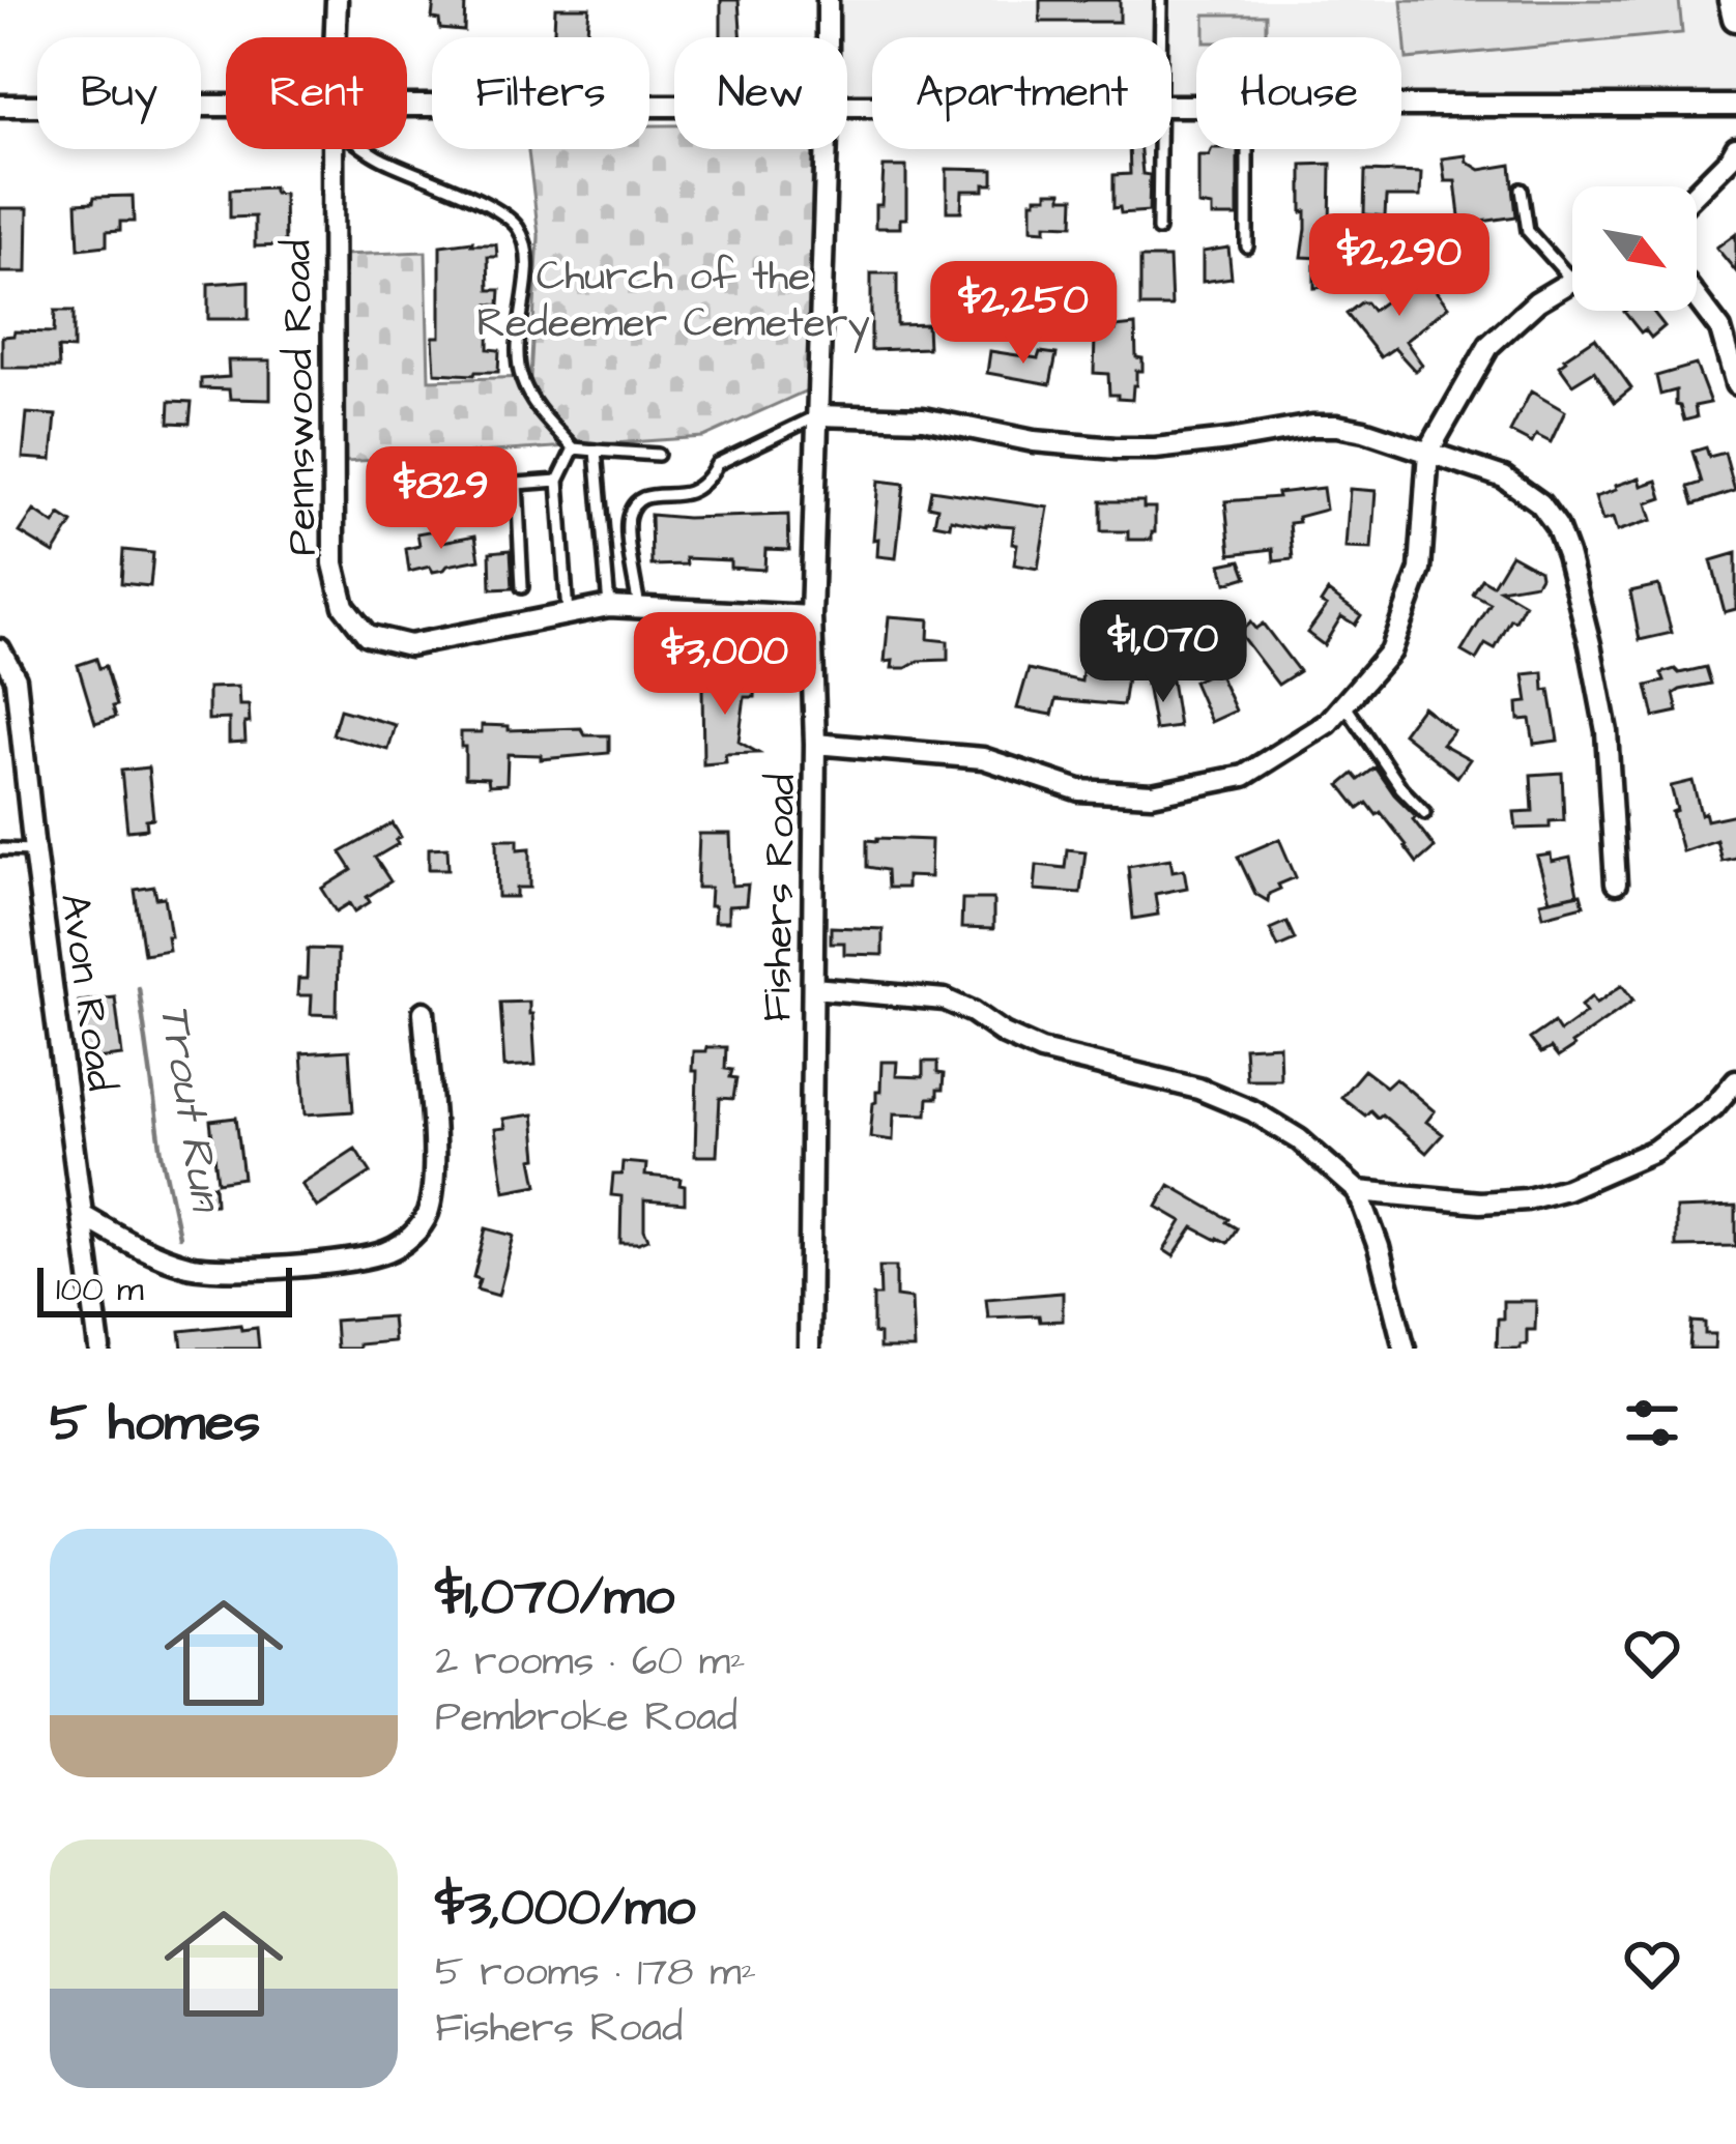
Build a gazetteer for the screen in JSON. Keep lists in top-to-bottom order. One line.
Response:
{"streets":{"street":["Pennswood Road","Fishers Road","Avon Road"]},"crossings":[["Pennswood Road","Fishers Road"]],"water":["Trout Run"],"parks":["Church of the Redeemer Cemetery"],"scale_bar":"100 m","north":"bottom right","page":{"chip":["Buy","Rent","Filters","New","Apartment","House"],"price":["$2,290","$2,250","$829","$1,070","$3,000"],"scale":"100 m","heading":"5 homes","list":[{"name":"$1,070/mo","note":"2 rooms · 60 m² · Pembroke Road"},{"name":"$3,000/mo","note":"5 rooms · 178 m² · Fishers Road"}]}}
